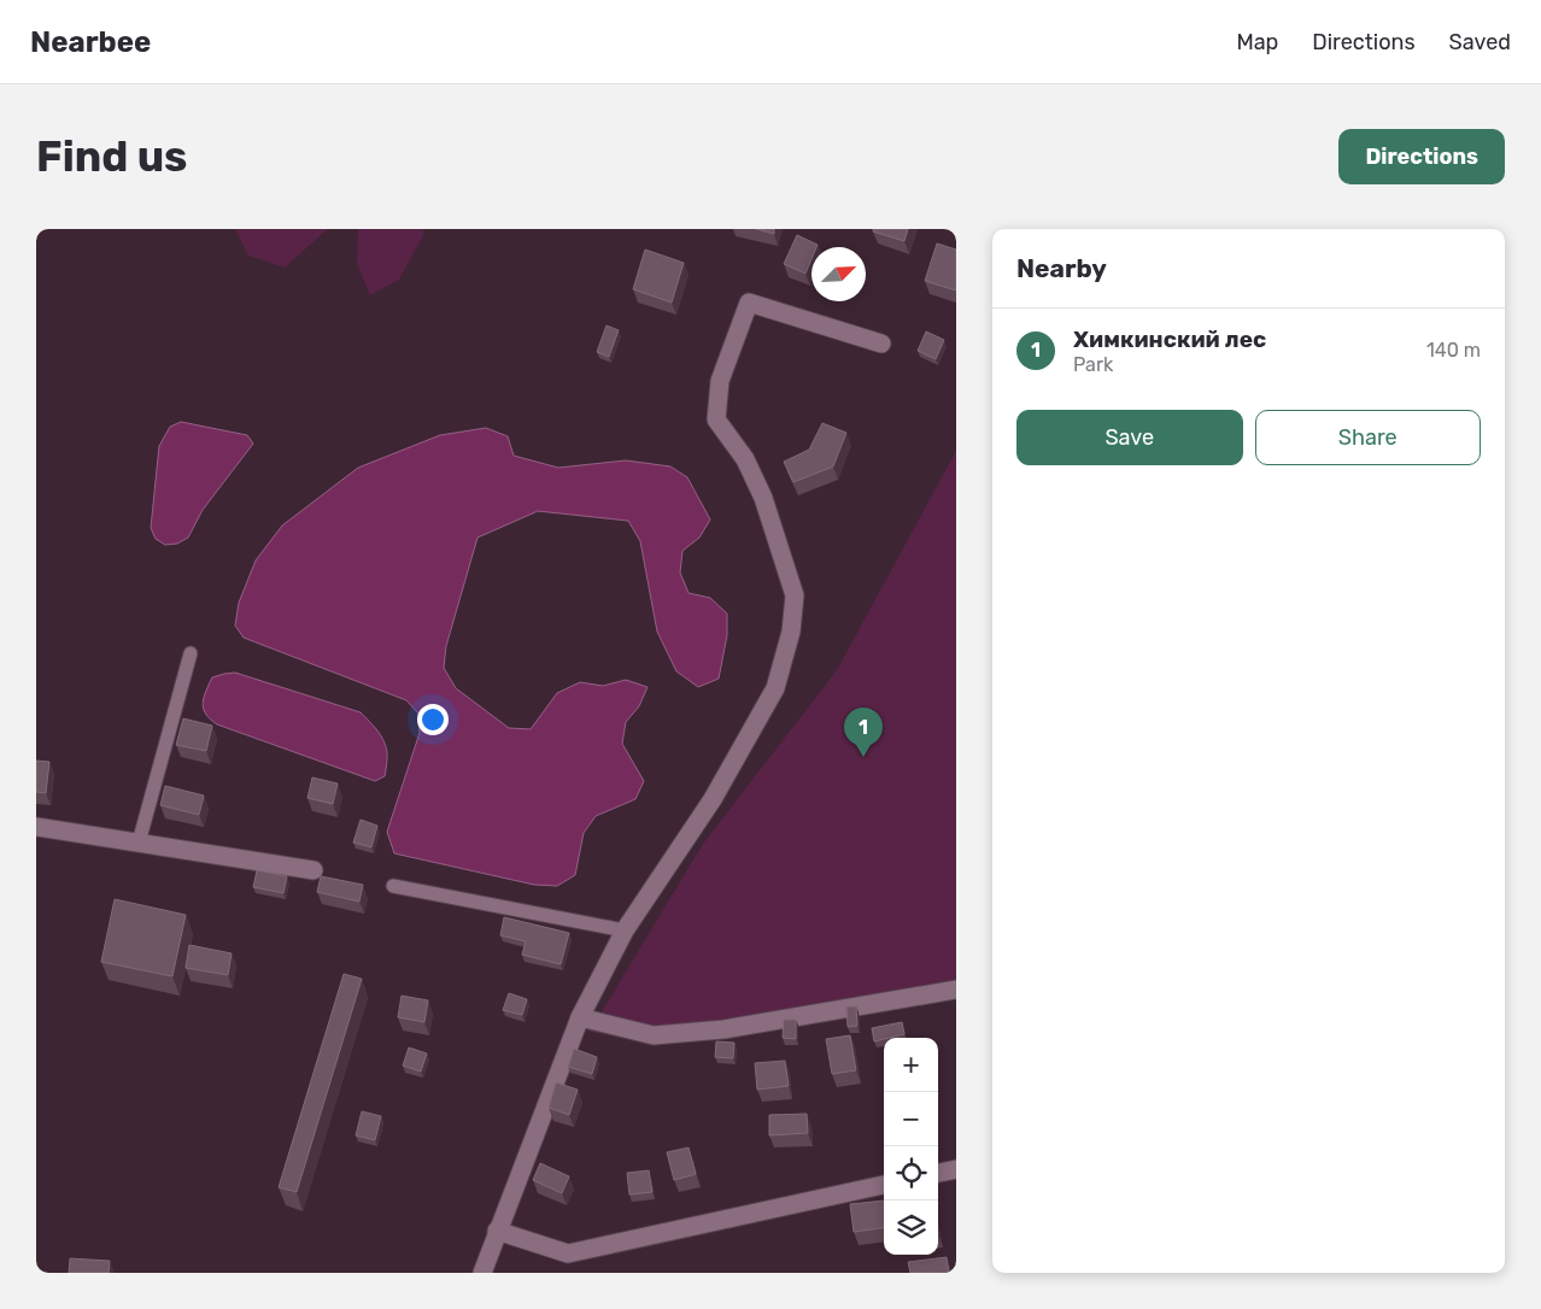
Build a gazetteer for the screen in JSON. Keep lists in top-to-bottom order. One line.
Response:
{"north":"top right","page":{"header":"Nearbee","nav":["Map","Directions","Saved"],"buttons":["Directions",["Save","Share"]],"title":"Find us","heading":"Nearby","list":[{"mark":"1","name":"Химкинский лес","note":"Park","value":"140 m"}],"pins":"1","map_buttons":["+","−"]}}
